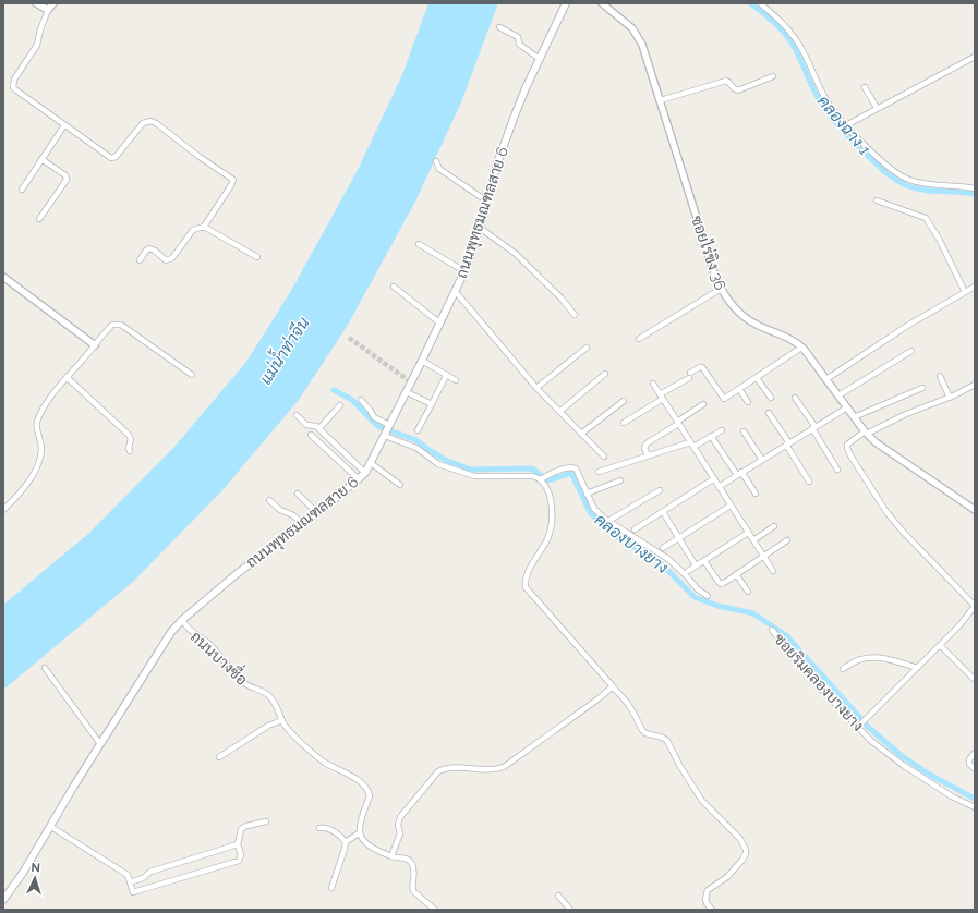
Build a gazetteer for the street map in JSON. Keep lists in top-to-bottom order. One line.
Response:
{"streets":{"main road":["ถนนพุทธมณฑลสาย 6"],"street":["ซอยไร่ขิง 36","ถนนบางซื่อ","ซอยริมคลองบางยาง"]},"crossings":[["ถนนพุทธมณฑลสาย 6","ถนนบางซื่อ"]],"water":["คลองฉาง 1","แม่น้ำท่าจีน","คลองบางยาง"],"north":"top"}
